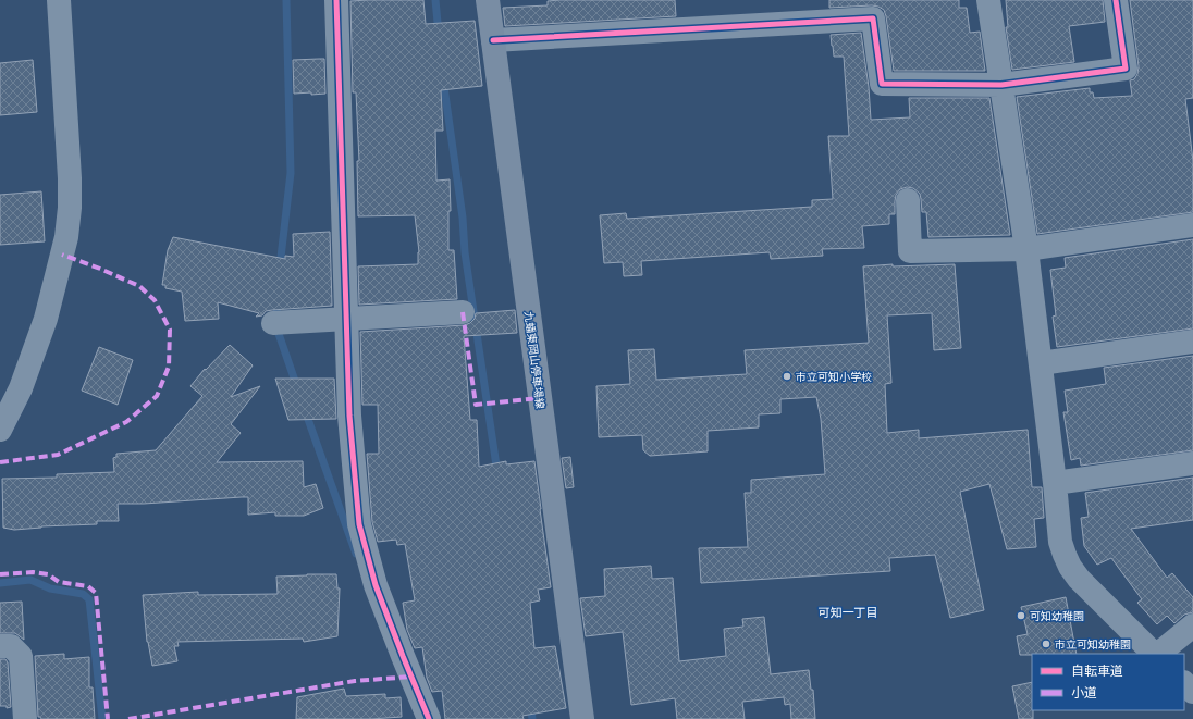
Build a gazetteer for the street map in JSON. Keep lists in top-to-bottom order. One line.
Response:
{"streets":{"main road":["九蟠東岡山停車場線"]},"districts":["可知一丁目"],"places":["市立可知小学校","可知幼稚園","市立可知幼稚園"],"legend":["自転車道","小道"]}
